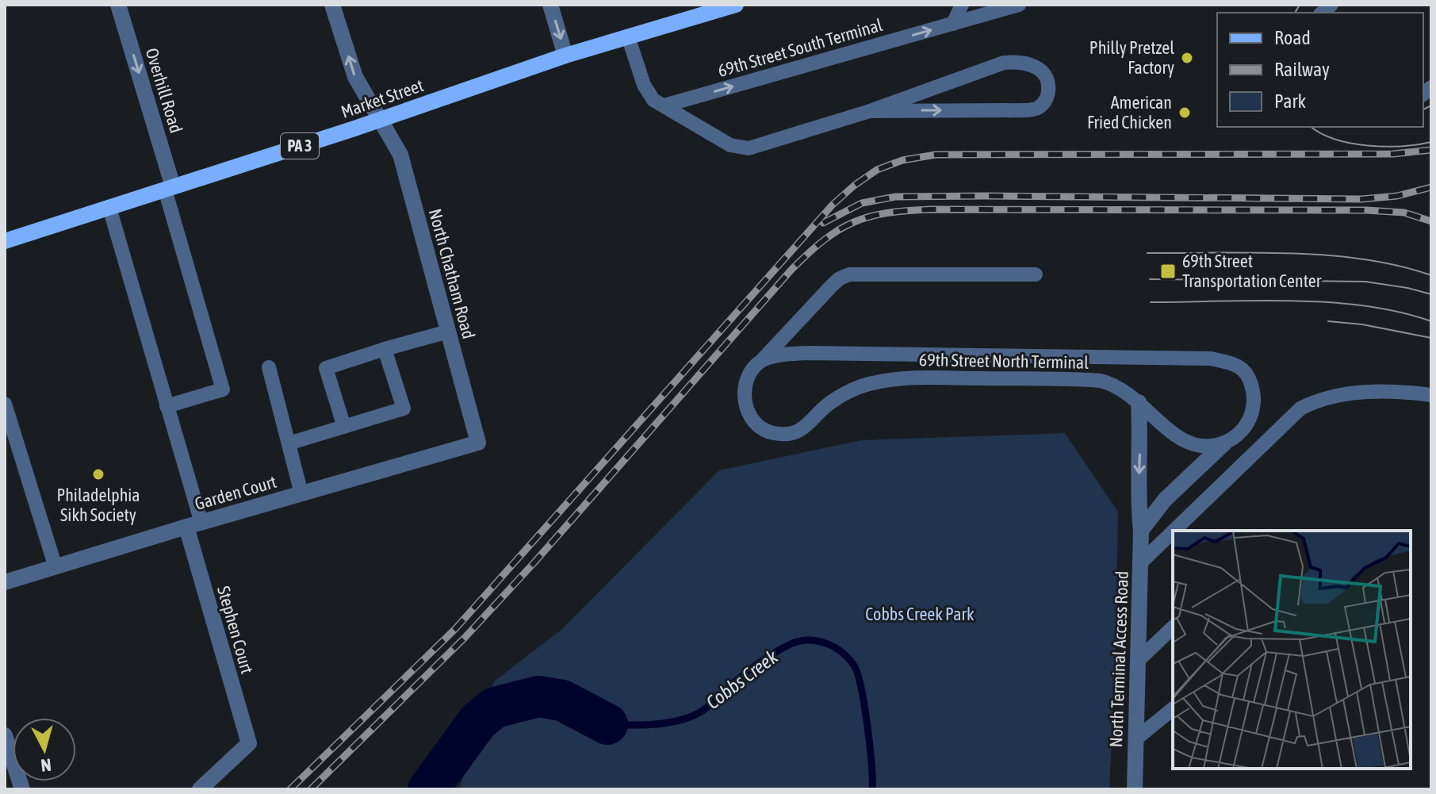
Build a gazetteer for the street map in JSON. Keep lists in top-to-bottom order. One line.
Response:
{"streets":{"main road":["Market Street","PA 3"],"street":["Overhill Road","North Chatham Road","Garden Court","Stephen Court","North Terminal Access Road"],"lane":["69th Street South Terminal","69th Street North Terminal"]},"crossings":[["Overhill Road","Market Street"],["Market Street","North Chatham Road"],["North Chatham Road","Garden Court"],["69th Street North Terminal","North Terminal Access Road"],["Garden Court","Stephen Court"]],"one_way":["69th Street South Terminal","Overhill Road"],"water":["Cobbs Creek"],"parks":["Cobbs Creek Park"],"places":{"other":["Philly Pretzel Factory","American Fried Chicken","Philadelphia Sikh Society"],"transit":["69th Street Transportation Center"]},"legend":["Road","Railway","Park"],"north":"bottom"}
